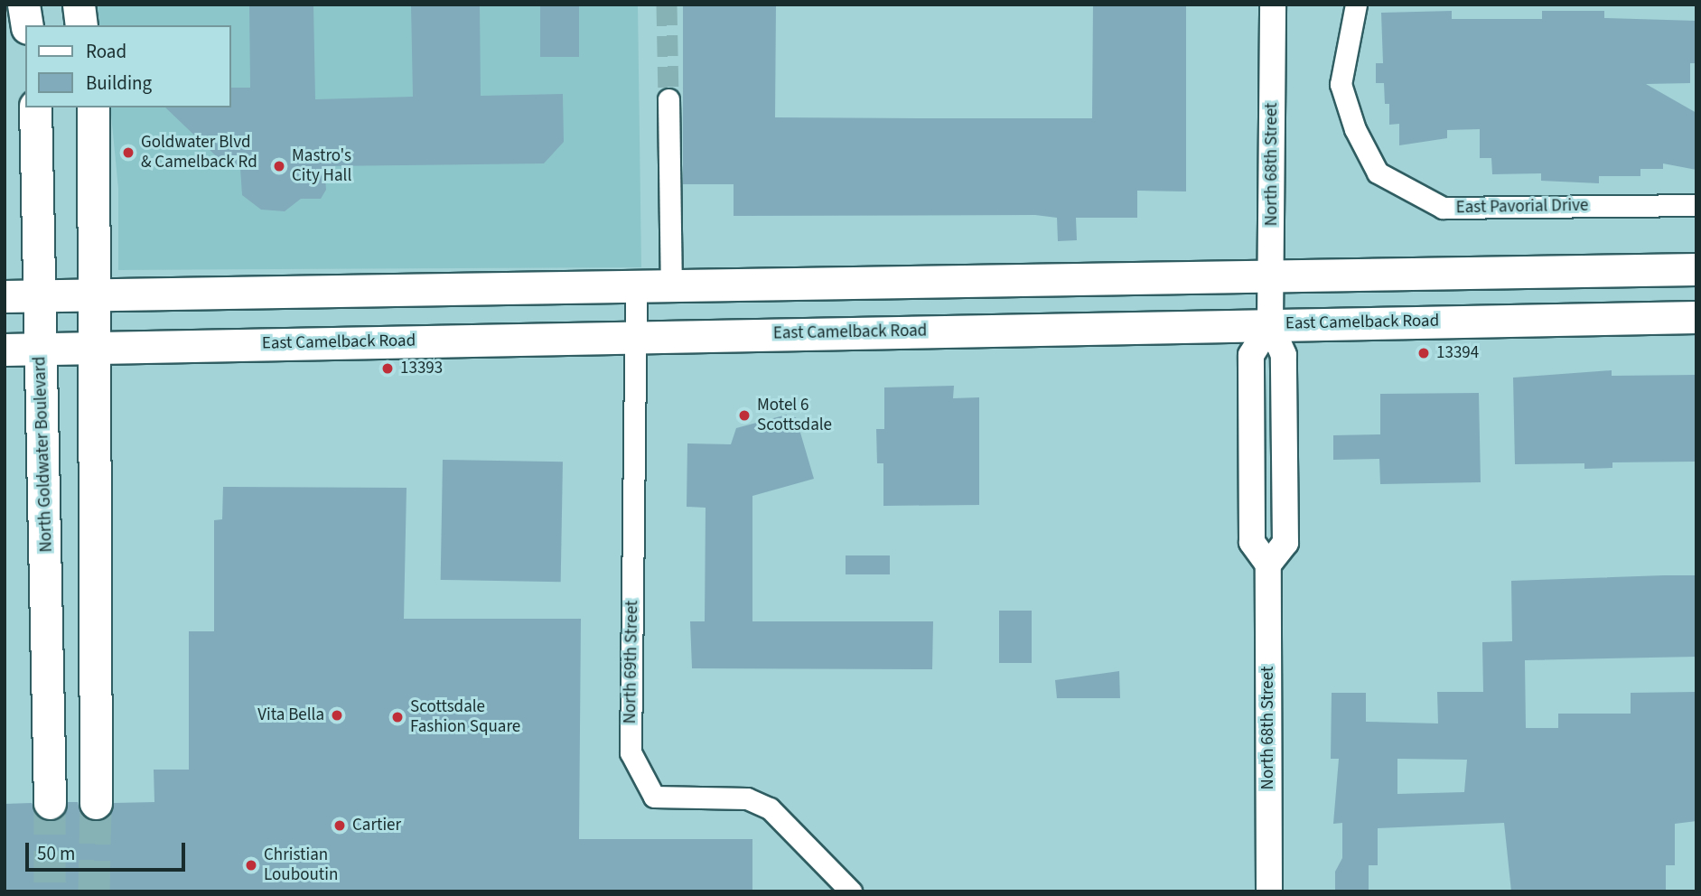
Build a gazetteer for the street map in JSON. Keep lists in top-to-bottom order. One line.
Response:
{"streets":{"main road":["East Camelback Road","North Goldwater Boulevard"],"street":["North 68th Street","East Pavorial Drive","North 69th Street"]},"crossings":[["North 68th Street","East Camelback Road"],["East Camelback Road","North Goldwater Boulevard"],["East Camelback Road","North 69th Street"]],"places":["Goldwater Blvd & Camelback Rd","Mastro's City Hall","13394","13393","Motel 6 Scottsdale","Vita Bella","Scottsdale Fashion Square","Cartier","Christian Louboutin"],"legend":["Road","Building"],"scale_bar":"50 m"}
